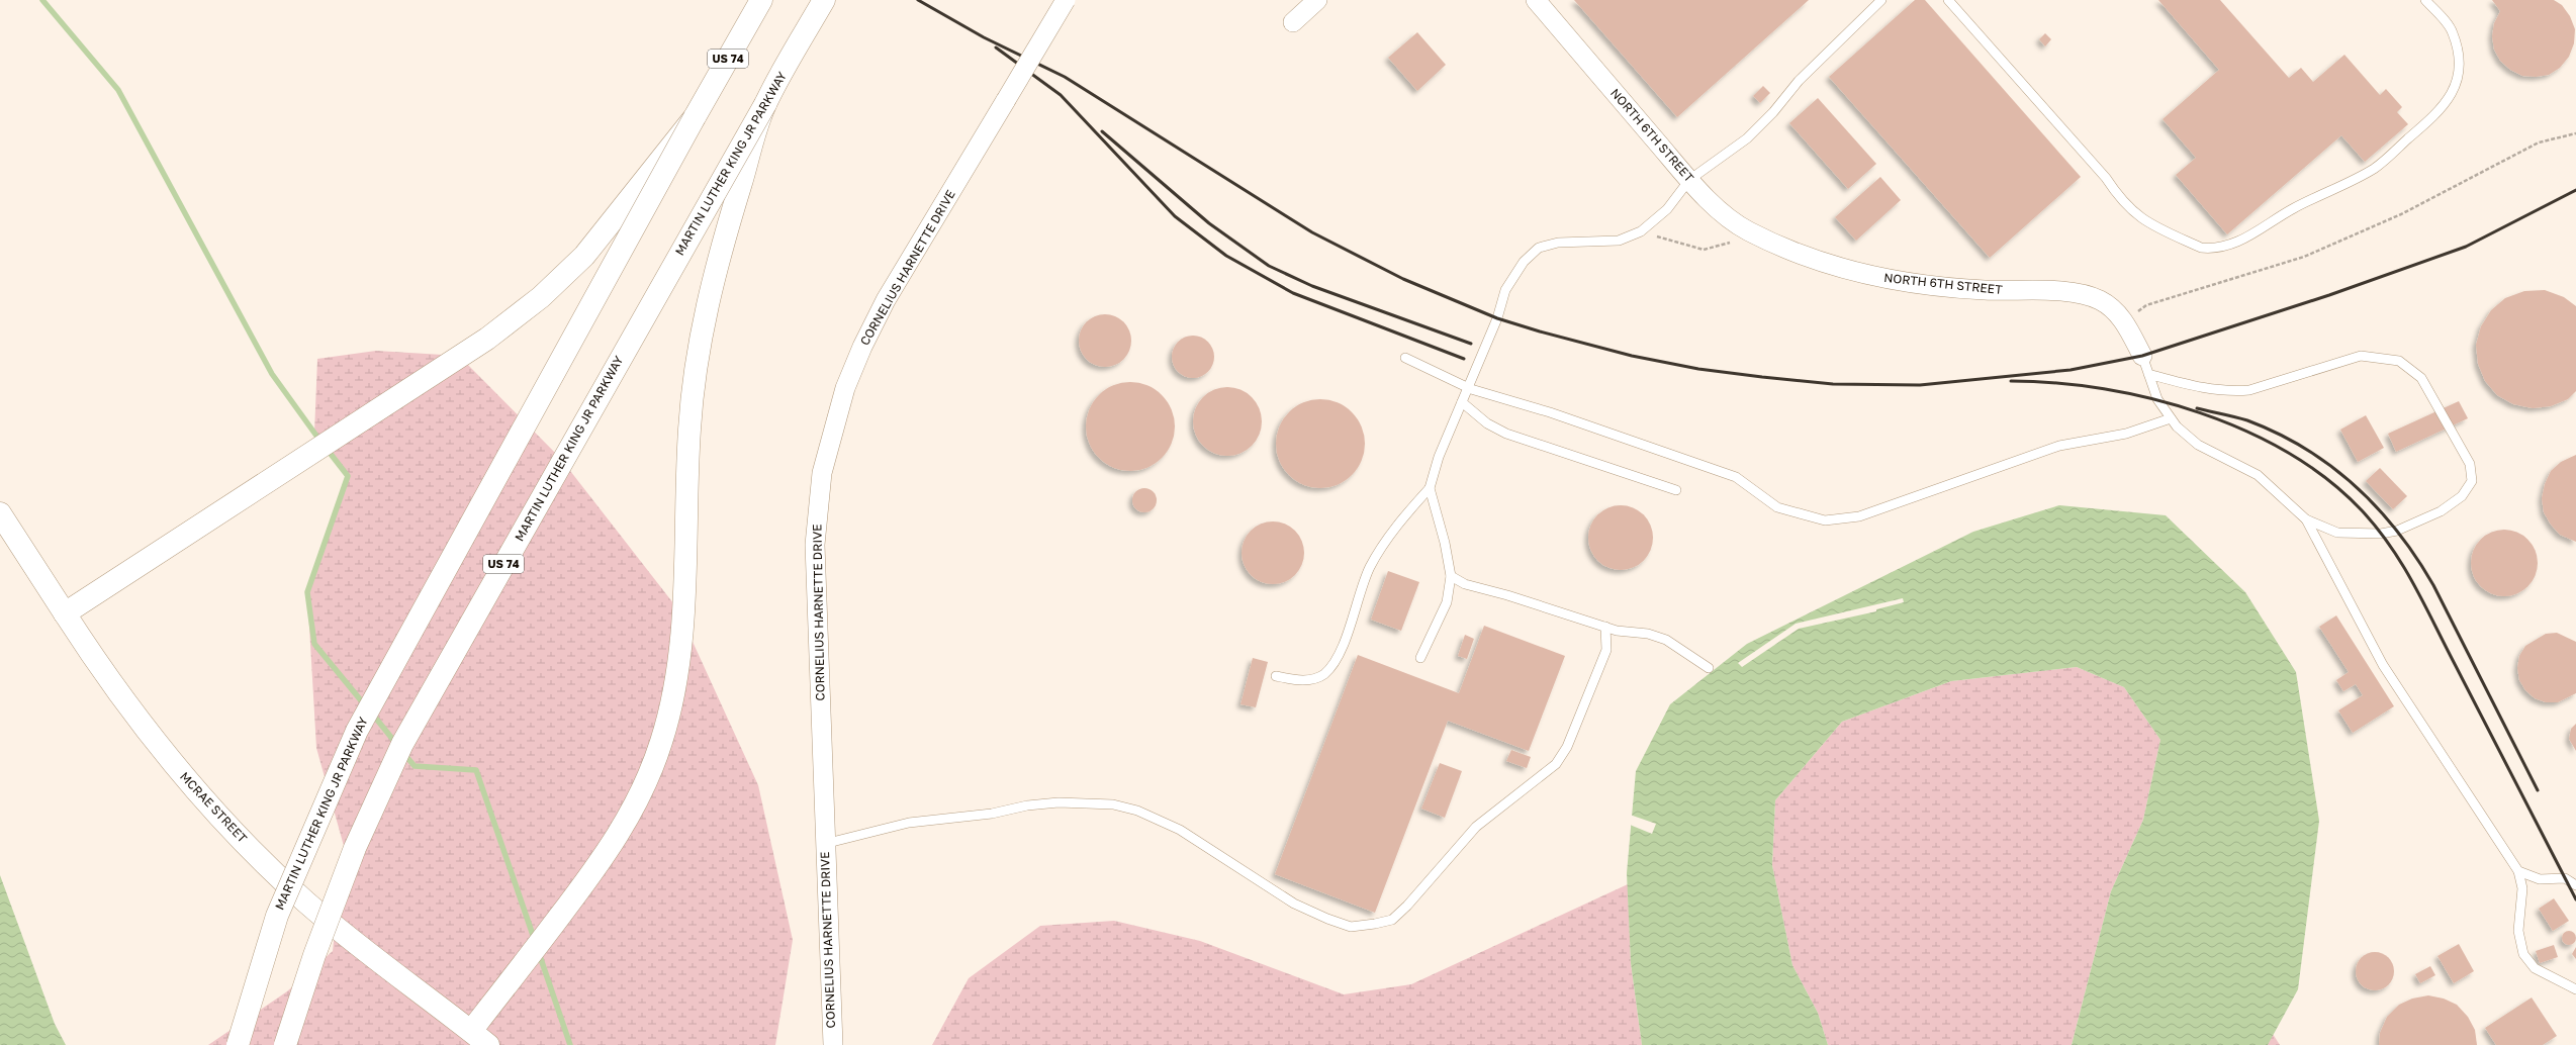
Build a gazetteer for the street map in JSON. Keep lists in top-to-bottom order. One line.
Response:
{"streets":{"main road":["US 74","MARTIN LUTHER KING JR PARKWAY","MCRAE STREET"],"street":["NORTH 6TH STREET","CORNELIUS HARNETTE DRIVE"]}}
